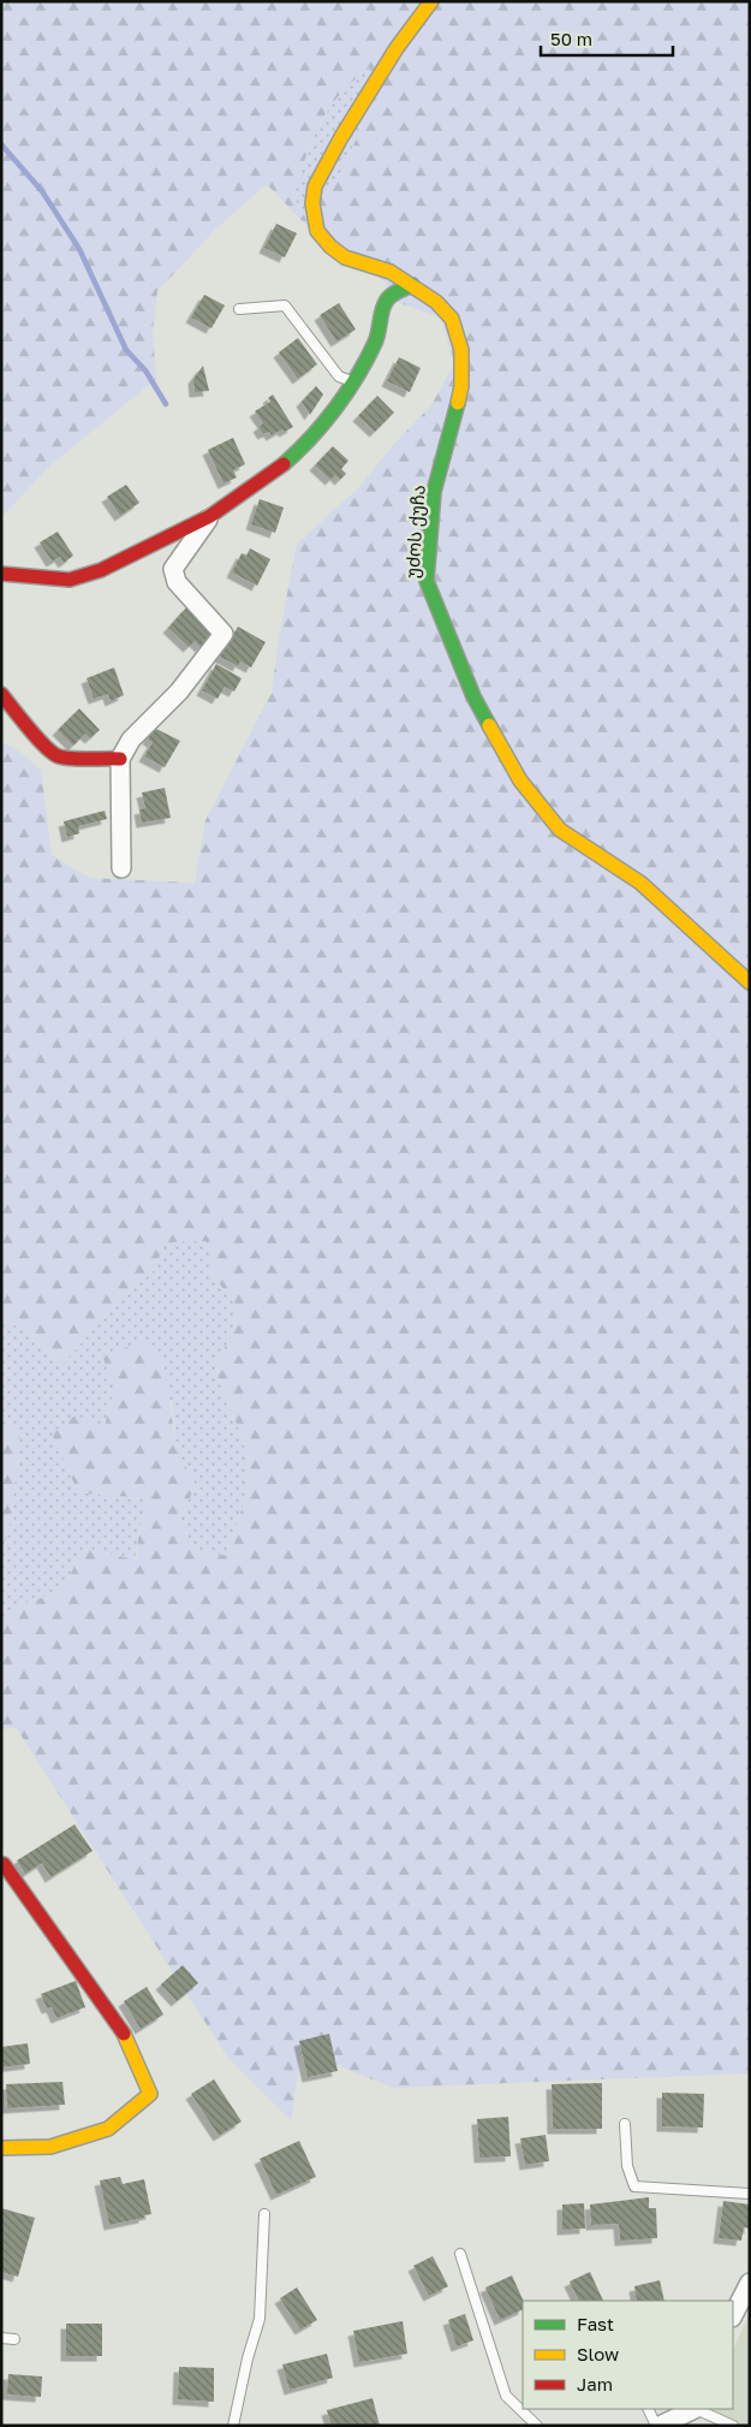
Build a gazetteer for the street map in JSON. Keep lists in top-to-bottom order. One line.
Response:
{"streets":{"street":["უძოს ქუჩა"]},"legend":["Fast","Slow","Jam"],"scale_bar":"50 m"}
